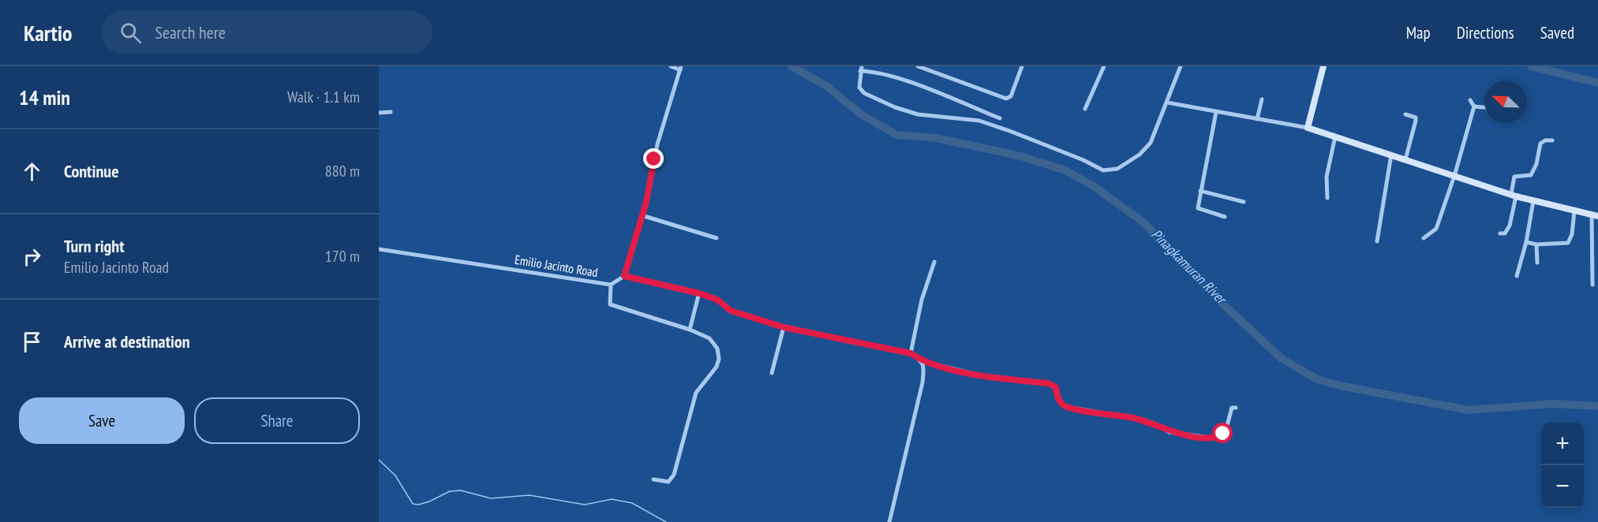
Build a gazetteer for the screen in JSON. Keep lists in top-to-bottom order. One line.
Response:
{"streets":{"street":["Emilio Jacinto Road"]},"water":["Pinagkamuran River"],"north":"top left","page":{"header":"Kartio","search":"Search here","nav":["Map","Directions","Saved"],"heading":["14 min","Walk · 1.1 km"],"list":[["Continue","880 m"],["Turn right","Emilio Jacinto Road","170 m"],"Arrive at destination"],"buttons":["Save","Share"],"map_buttons":["+","−"]}}
